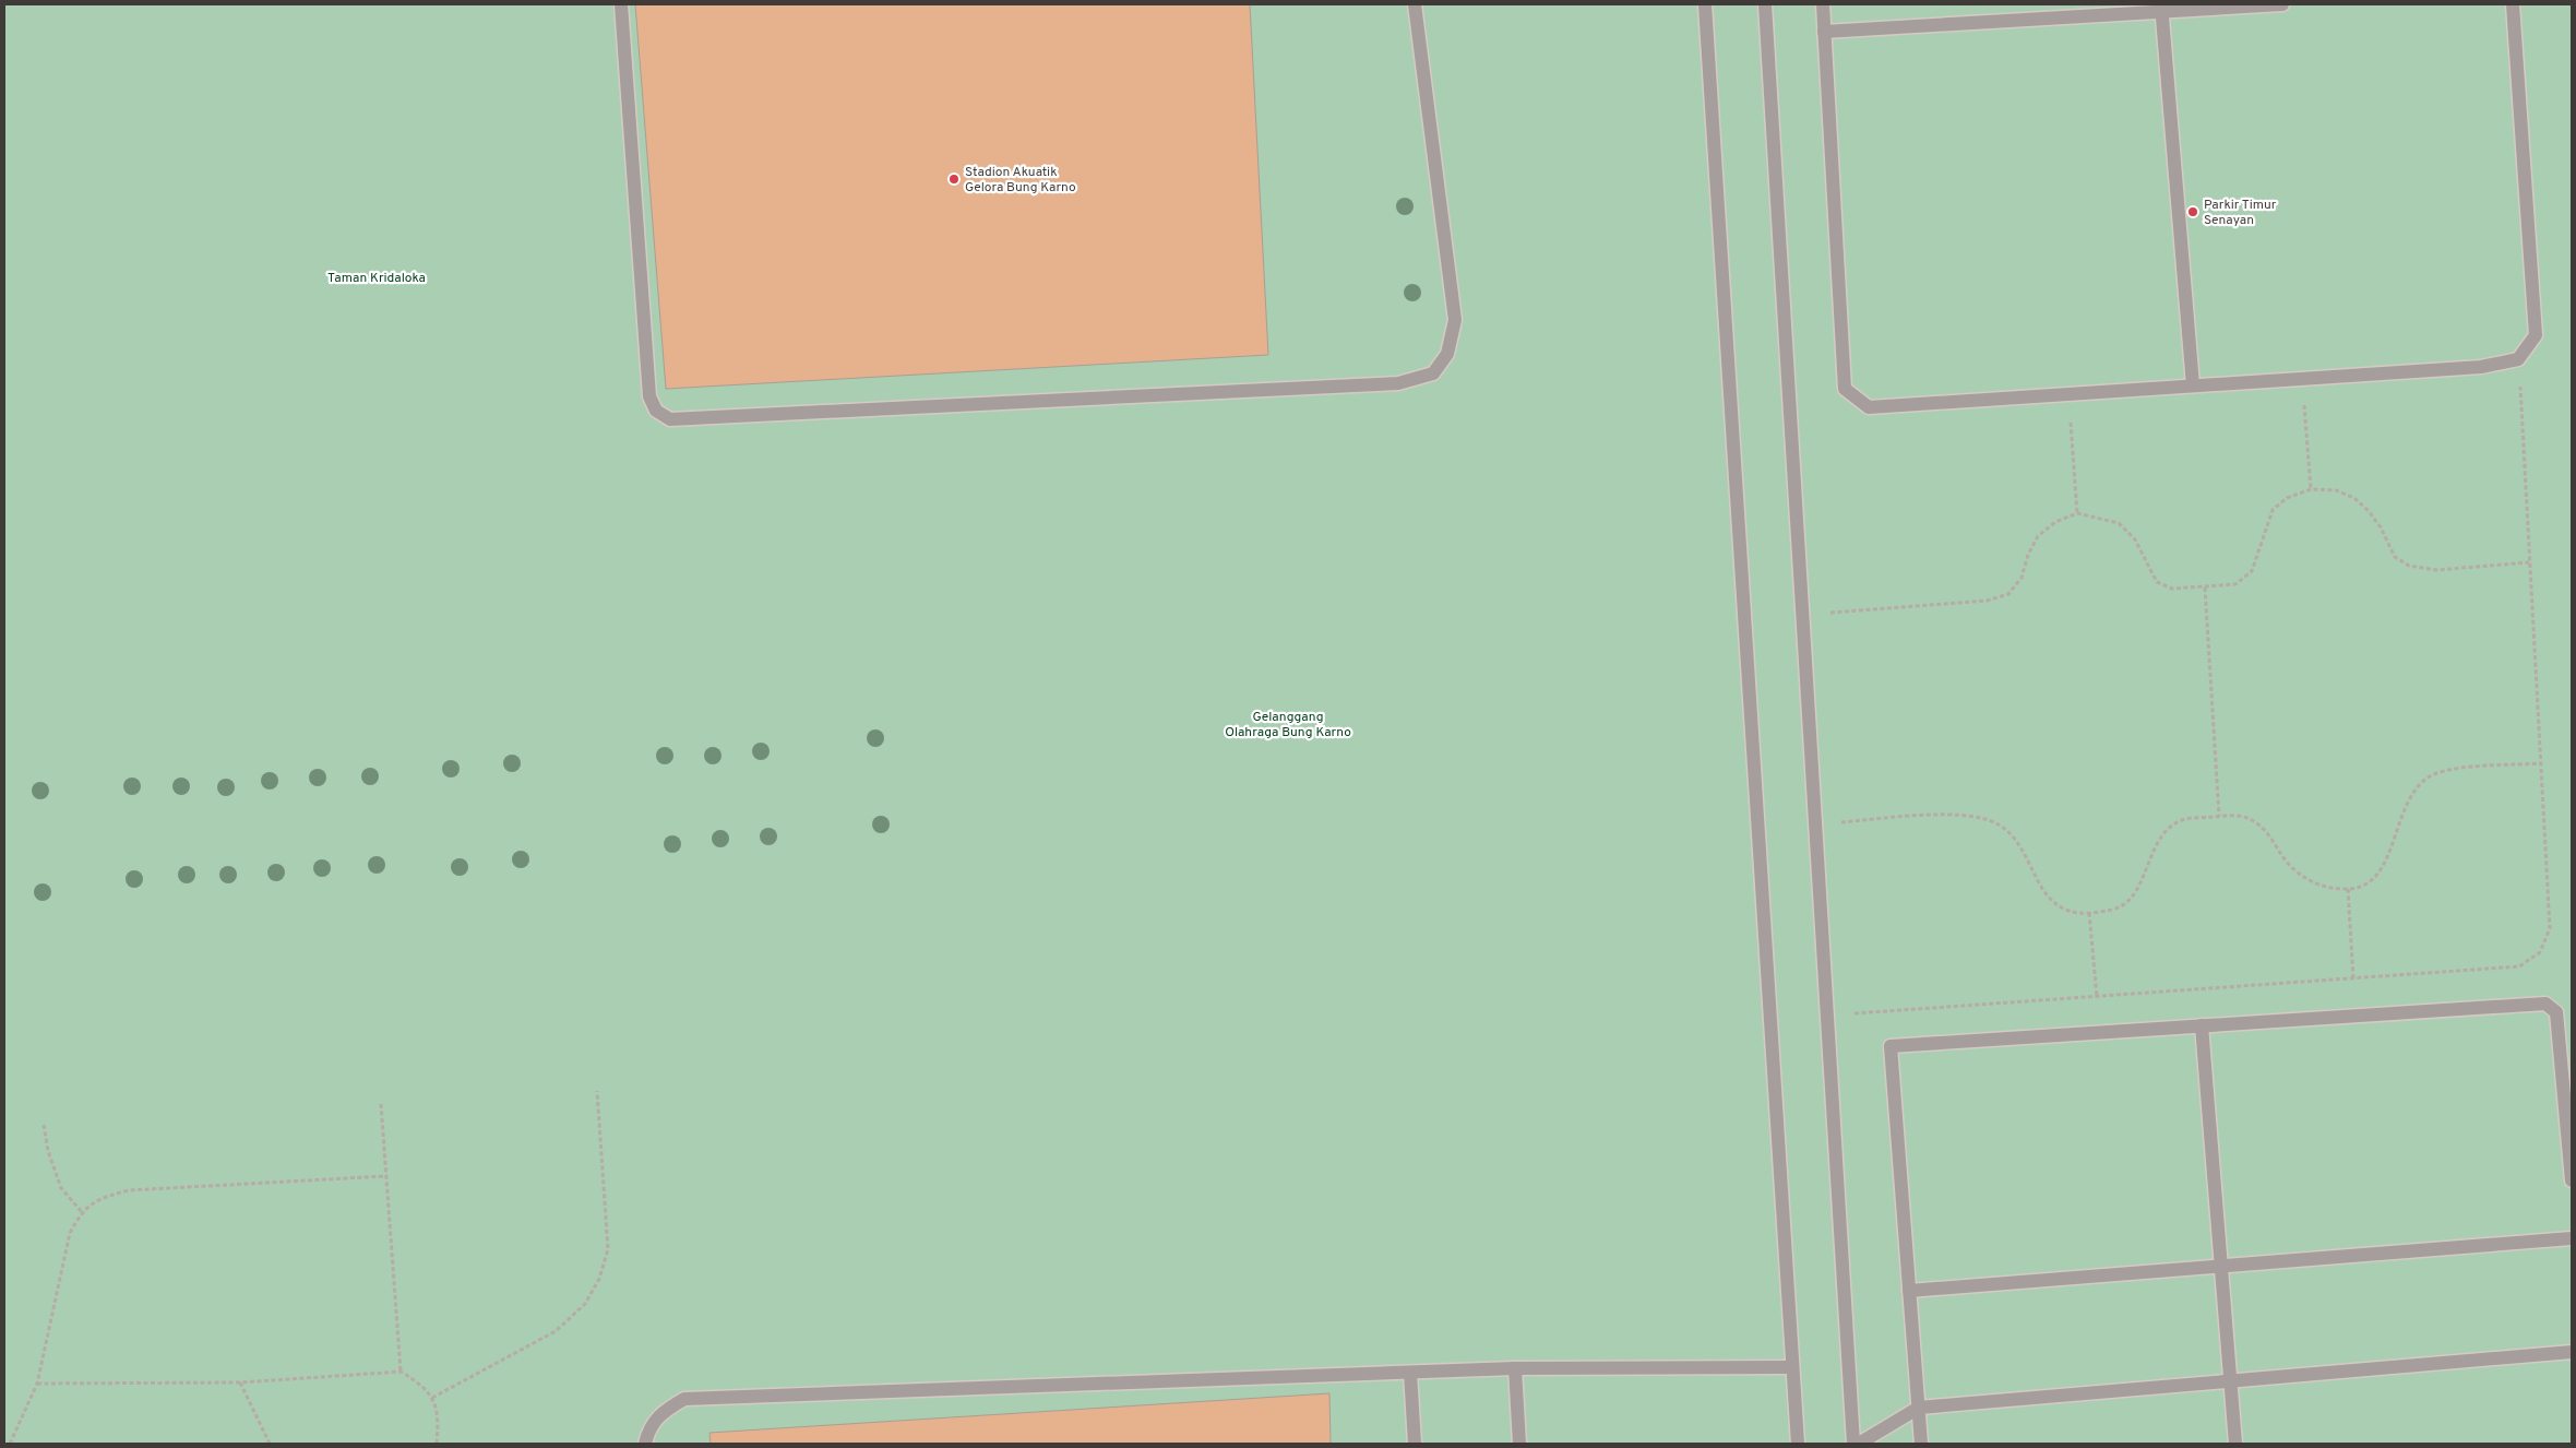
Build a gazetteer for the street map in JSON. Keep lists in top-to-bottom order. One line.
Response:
{"parks":["Taman Kridaloka","Gelanggang Olahraga Bung Karno"],"places":["Stadion Akuatik Gelora Bung Karno","Parkir Timur Senayan"]}
